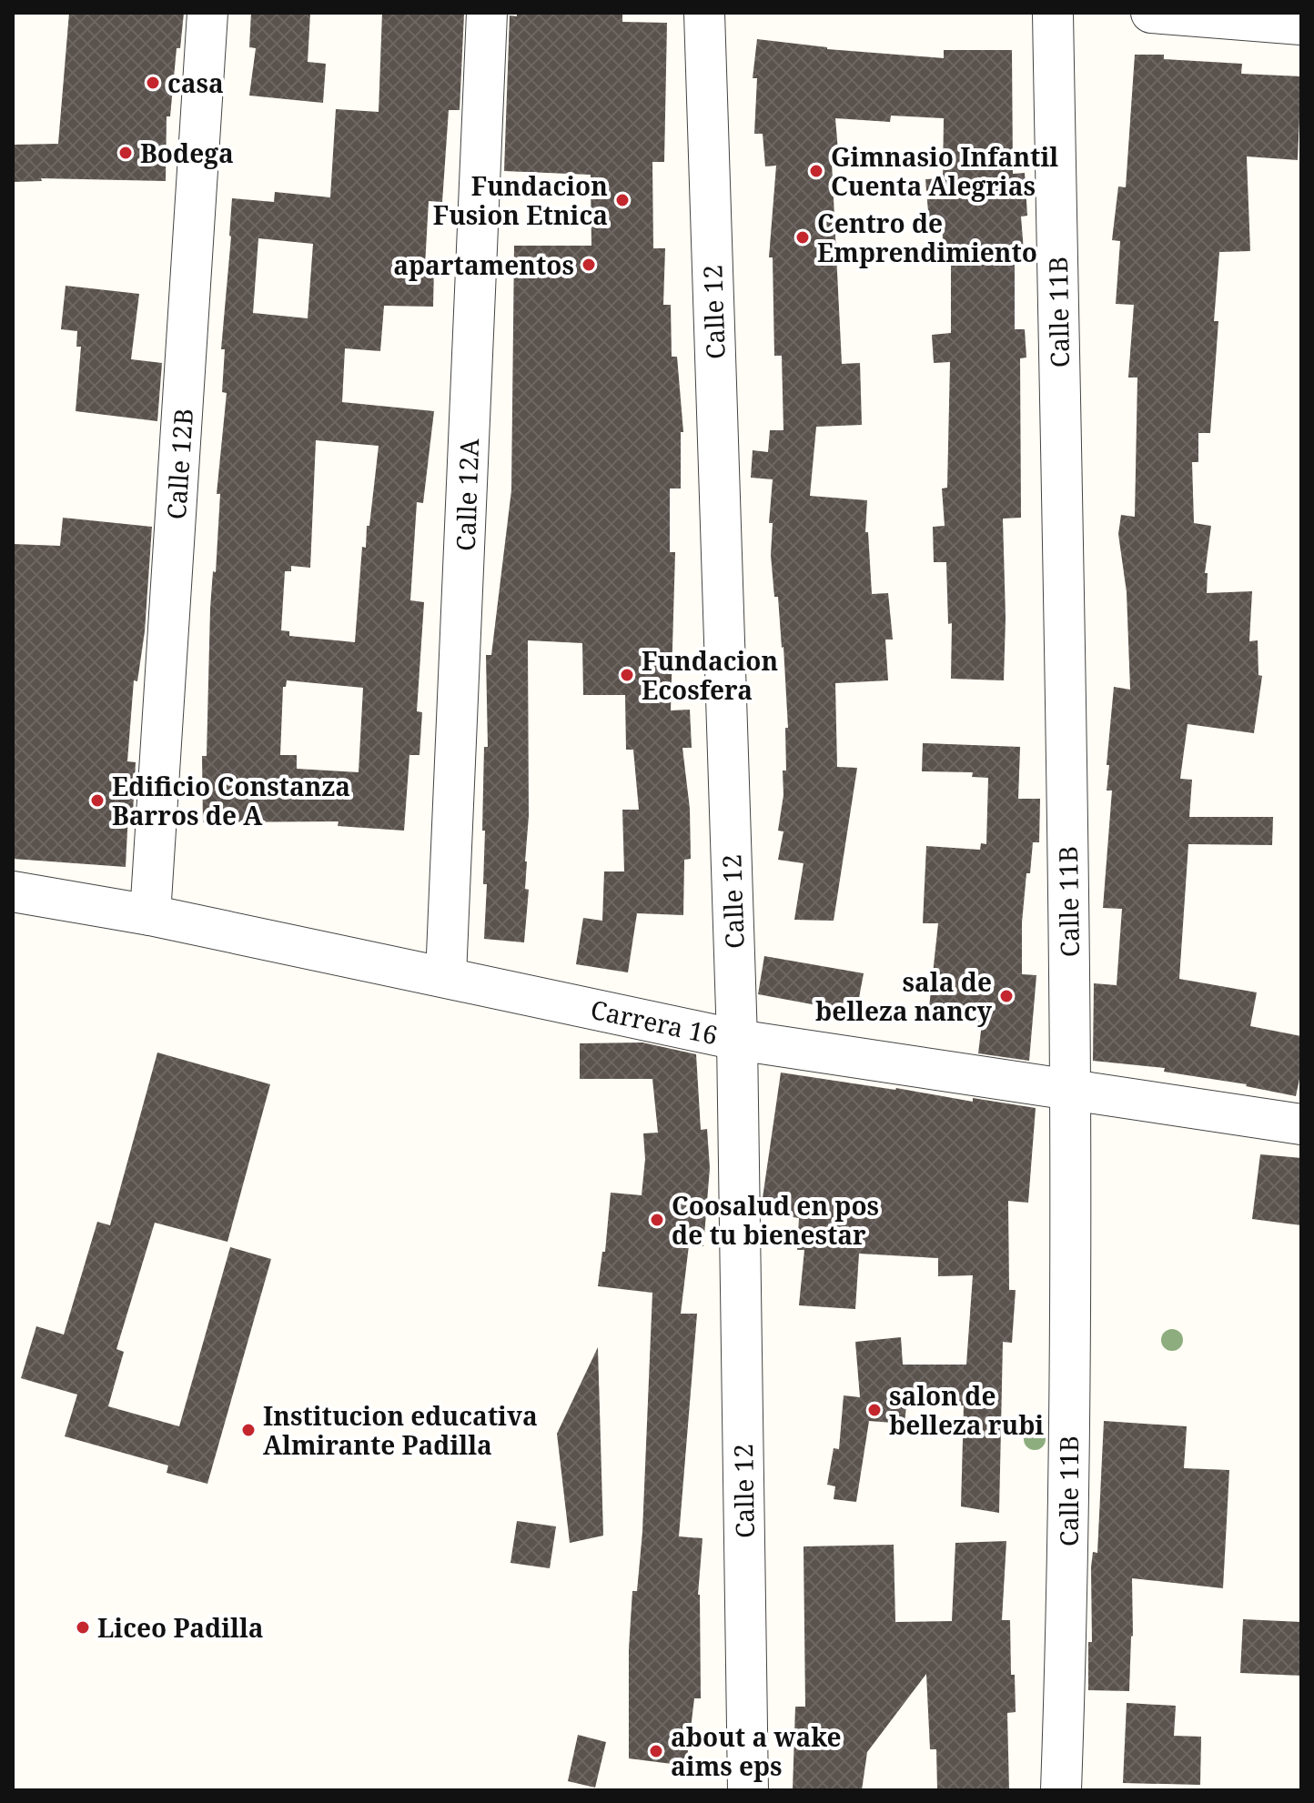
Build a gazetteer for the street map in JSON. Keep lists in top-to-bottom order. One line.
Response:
{"streets":{"street":["Calle 12","Calle 11B","Calle 12B","Calle 12A","Carrera 16"]},"crossings":[["Calle 12","Carrera 16"],["Calle 11B","Carrera 16"],["Calle 12B","Carrera 16"],["Calle 12A","Carrera 16"]],"places":["casa","Bodega","Gimnasio Infantil Cuenta Alegrias","Fundacion Fusion Etnica","Centro de Emprendimiento","apartamentos","Fundacion Ecosfera","Edificio Constanza Barros de A","sala de belleza nancy","Coosalud en pos de tu bienestar","salon de belleza rubi","Institucion educativa Almirante Padilla","Liceo Padilla","about a wake aims eps"]}
